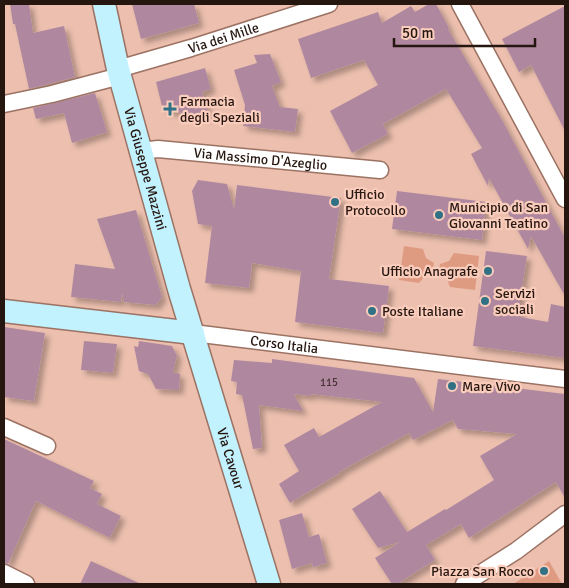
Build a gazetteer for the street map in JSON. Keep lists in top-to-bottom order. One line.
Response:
{"streets":{"street":["Via dei Mille","Via Massimo D'Azeglio","Via Giuseppe Mazzini","Corso Italia","Via Cavour"]},"crossings":[["Via dei Mille","Via Giuseppe Mazzini"],["Via Massimo D'Azeglio","Via Giuseppe Mazzini"],["Via Giuseppe Mazzini","Corso Italia"],["Via Giuseppe Mazzini","Via Cavour"],["Corso Italia","Via Cavour"]],"places":{"health":["Farmacia degli Speziali"],"other":["Ufficio Protocollo","Municipio di San Giovanni Teatino","Ufficio Anagrafe","Servizi sociali","Poste Italiane","Mare Vivo","Piazza San Rocco"]},"house_numbers":["115"],"scale_bar":"50 m"}
